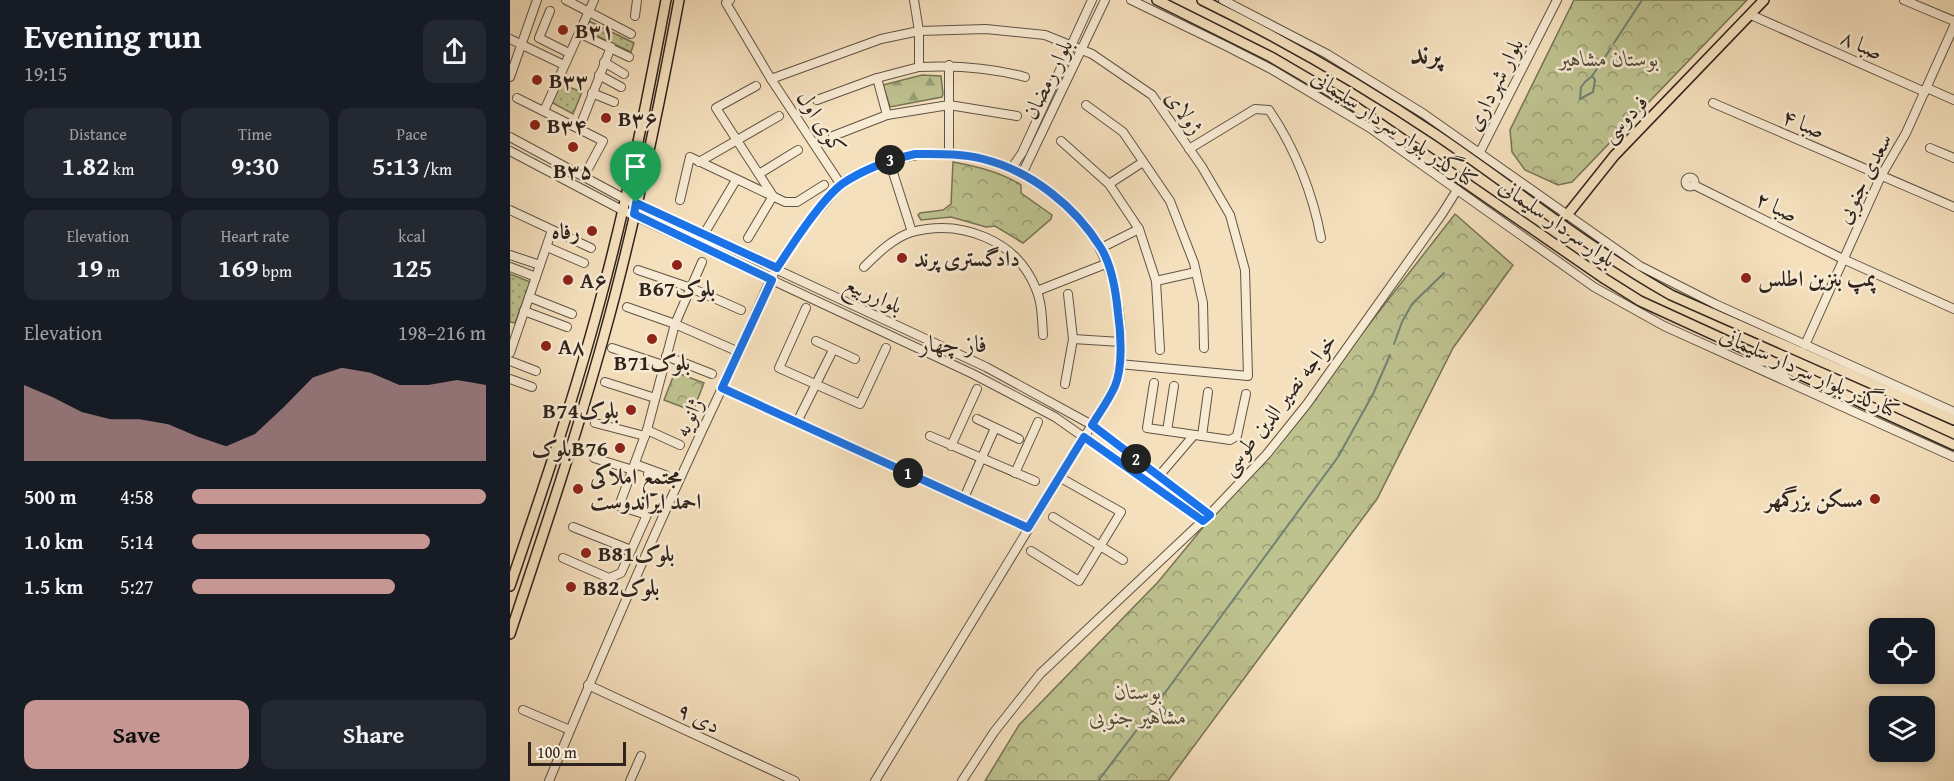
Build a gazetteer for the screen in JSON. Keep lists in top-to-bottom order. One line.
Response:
{"streets":{"main road":["فردوسی","بلوار سردار سلیمانی"],"street":["صبا ۸","بلوار رمضان","بلوار شهرداری","ژولای","کوی اول","صبا ۴","کنارگذر بلوار سردار سلیمانی","سعدی جنوبی","صبا ۲","بلوارربیع","خواجه نصیر الدین طوسی","ژانویه","۹ دی"]},"crossings":[["صبا ۸","فردوسی"],["صبا ۸","سعدی جنوبی"],["بلوار رمضان","ژولای"],["بلوار رمضان","ژانویه"],["بلوار شهرداری","کنارگذر بلوار سردار سلیمانی"],["ژولای","کوی اول"],["ژولای","ژانویه"],["فردوسی","کنارگذر بلوار سردار سلیمانی"],["کوی اول","ژانویه"],["صبا ۴","سعدی جنوبی"],["کنارگذر بلوار سردار سلیمانی","سعدی جنوبی"],["کنارگذر بلوار سردار سلیمانی","خواجه نصیر الدین طوسی"],["سعدی جنوبی","صبا ۲"],["بلوارربیع","خواجه نصیر الدین طوسی"],["بلوارربیع","ژانویه"],["ژانویه","۹ دی"]],"districts":["پرند","فاز چهار"],"parks":["بوستان مشاهیر","بوستان مشاهیر جنوبی"],"places":["B۳۱","B۳۳","B۳۶","B۳۴","B۳۵","رفاه","دادگستری پرند","B67بلوک","پمپ بنزین اطلس","A۶","B71بلوک","A۸","B74بلوک","بلوکB76","مجتمع املاکی احمد ایراندوست","مسکن بزرگمهر","B81بلوک","B82بلوک"],"scale_bar":"100 m","page":{"heading":["Evening run","19:15"],"stats":[["Distance","1.82 km"],["Time","9:30"],["Pace","5:13 /km"],["Elevation","19 m"],["Heart rate","169 bpm"],["kcal","125"]],"pins":["3","2","1"],"chart":["Elevation","198–216 m"],"list":[{"name":"500 m","note":"4:58"},{"name":"1.0 km","note":"5:14"},{"name":"1.5 km","note":"5:27"}],"buttons":["Save","Share"],"scale":"100 m"}}
